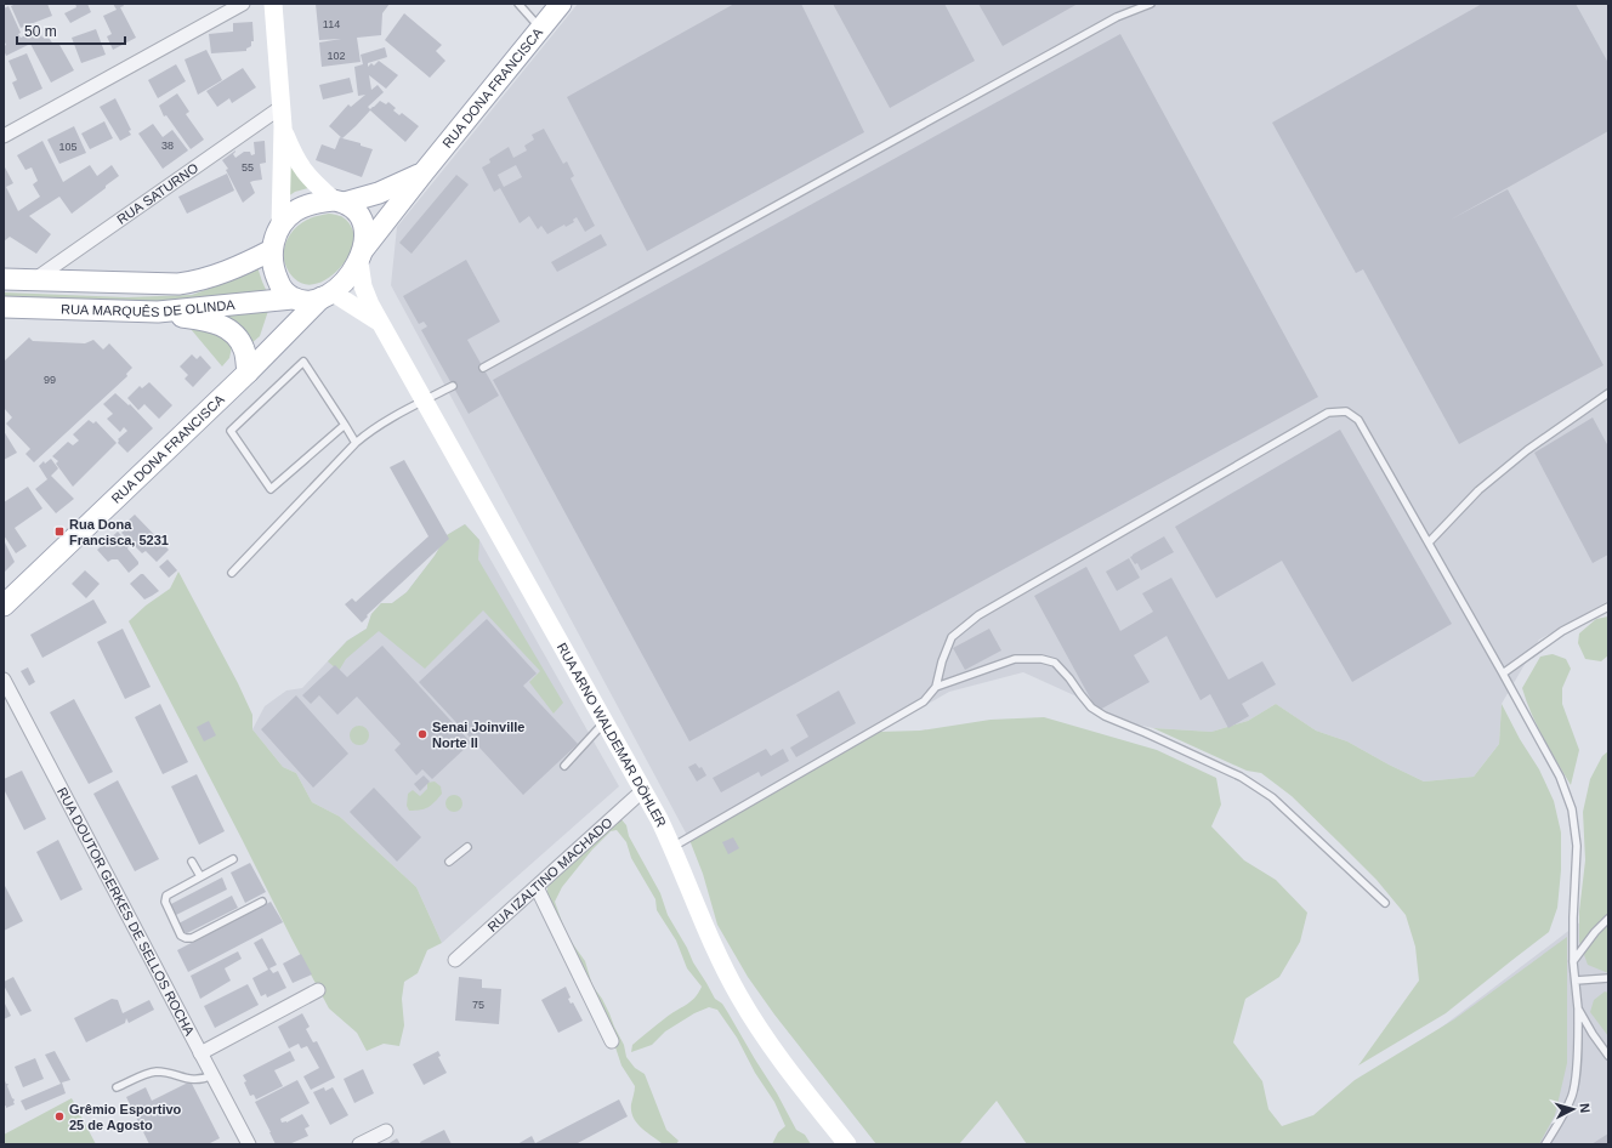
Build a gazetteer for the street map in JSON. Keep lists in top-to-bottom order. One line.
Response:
{"streets":{"main road":["RUA DONA FRANCISCA","RUA MARQUÊS DE OLINDA","RUA ARNO WALDEMAR DÖHLER"],"street":["RUA SATURNO","RUA IZALTINO MACHADO","RUA DOUTOR GERKES DE SELLOS ROCHA"]},"crossings":[["RUA DONA FRANCISCA","RUA MARQUÊS DE OLINDA"],["RUA DONA FRANCISCA","RUA ARNO WALDEMAR DÖHLER"],["RUA SATURNO","RUA MARQUÊS DE OLINDA"],["RUA MARQUÊS DE OLINDA","RUA ARNO WALDEMAR DÖHLER"],["RUA ARNO WALDEMAR DÖHLER","RUA IZALTINO MACHADO"]],"places":{"transit":["Rua Dona Francisca, 5231"],"other":["Senai Joinville Norte II","Grêmio Esportivo 25 de Agosto"]},"house_numbers":["114","102","38","105","55","99","75"],"scale_bar":"50 m","north":"right"}
